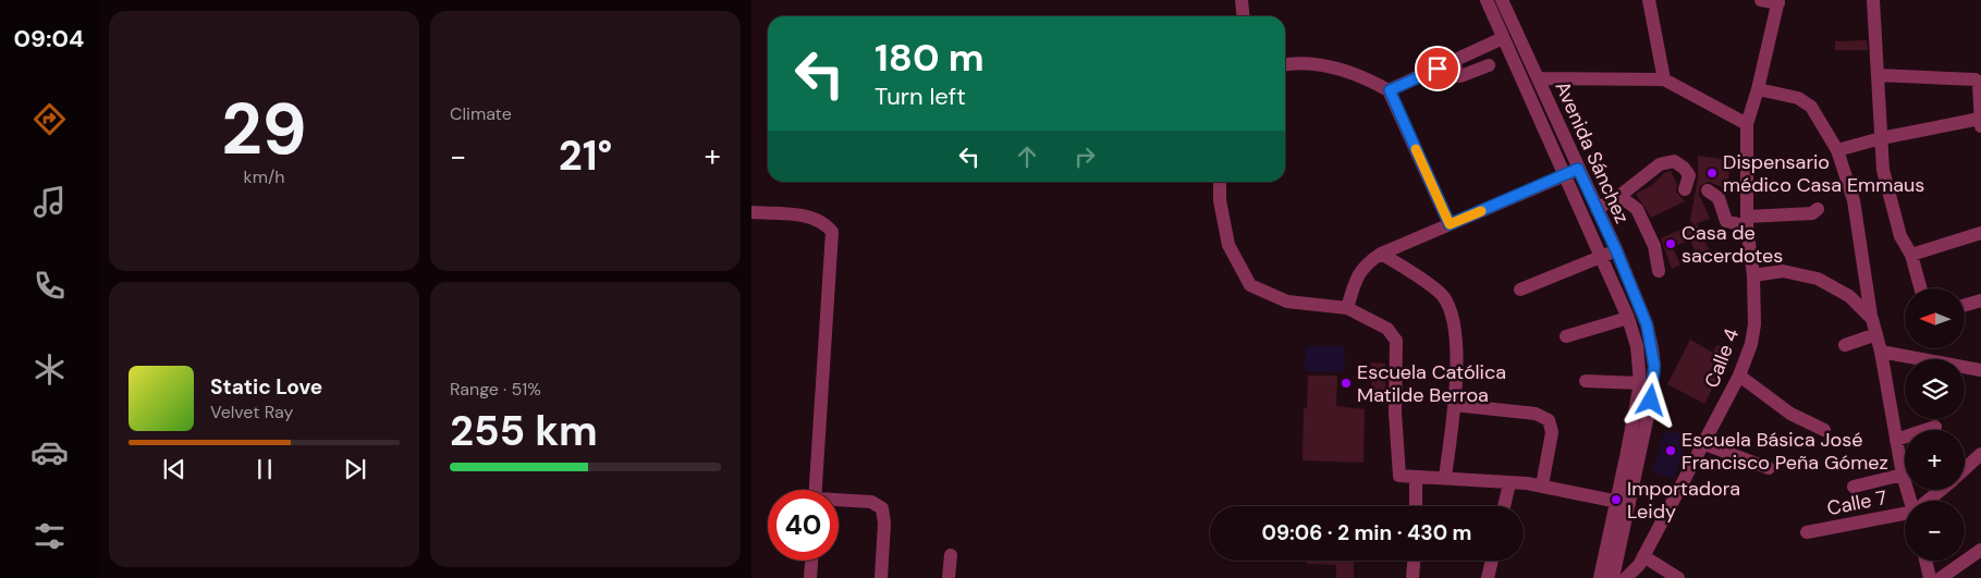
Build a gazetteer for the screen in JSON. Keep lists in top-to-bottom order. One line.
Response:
{"streets":{"street":["Avenida Sánchez","Calle 4","Calle 7"]},"places":["Dispensario médico Casa Emmaus","Casa de sacerdotes","Escuela Católica Matilde Berroa","Escuela Básica José Francisco Peña Gómez","Importadora Leidy"],"north":"left","page":{"tabs":"09:04","tile":[["29","km/h"],"Climate",["Range · 51%","255 km"]],"turn":["180 m","Turn left"],"heat":["−","21°","+"],"map_buttons":["+","−"],"song":["Static Love","Velvet Ray"],"limit":"40","trip":"09:06 · 2 min · 430 m"}}
